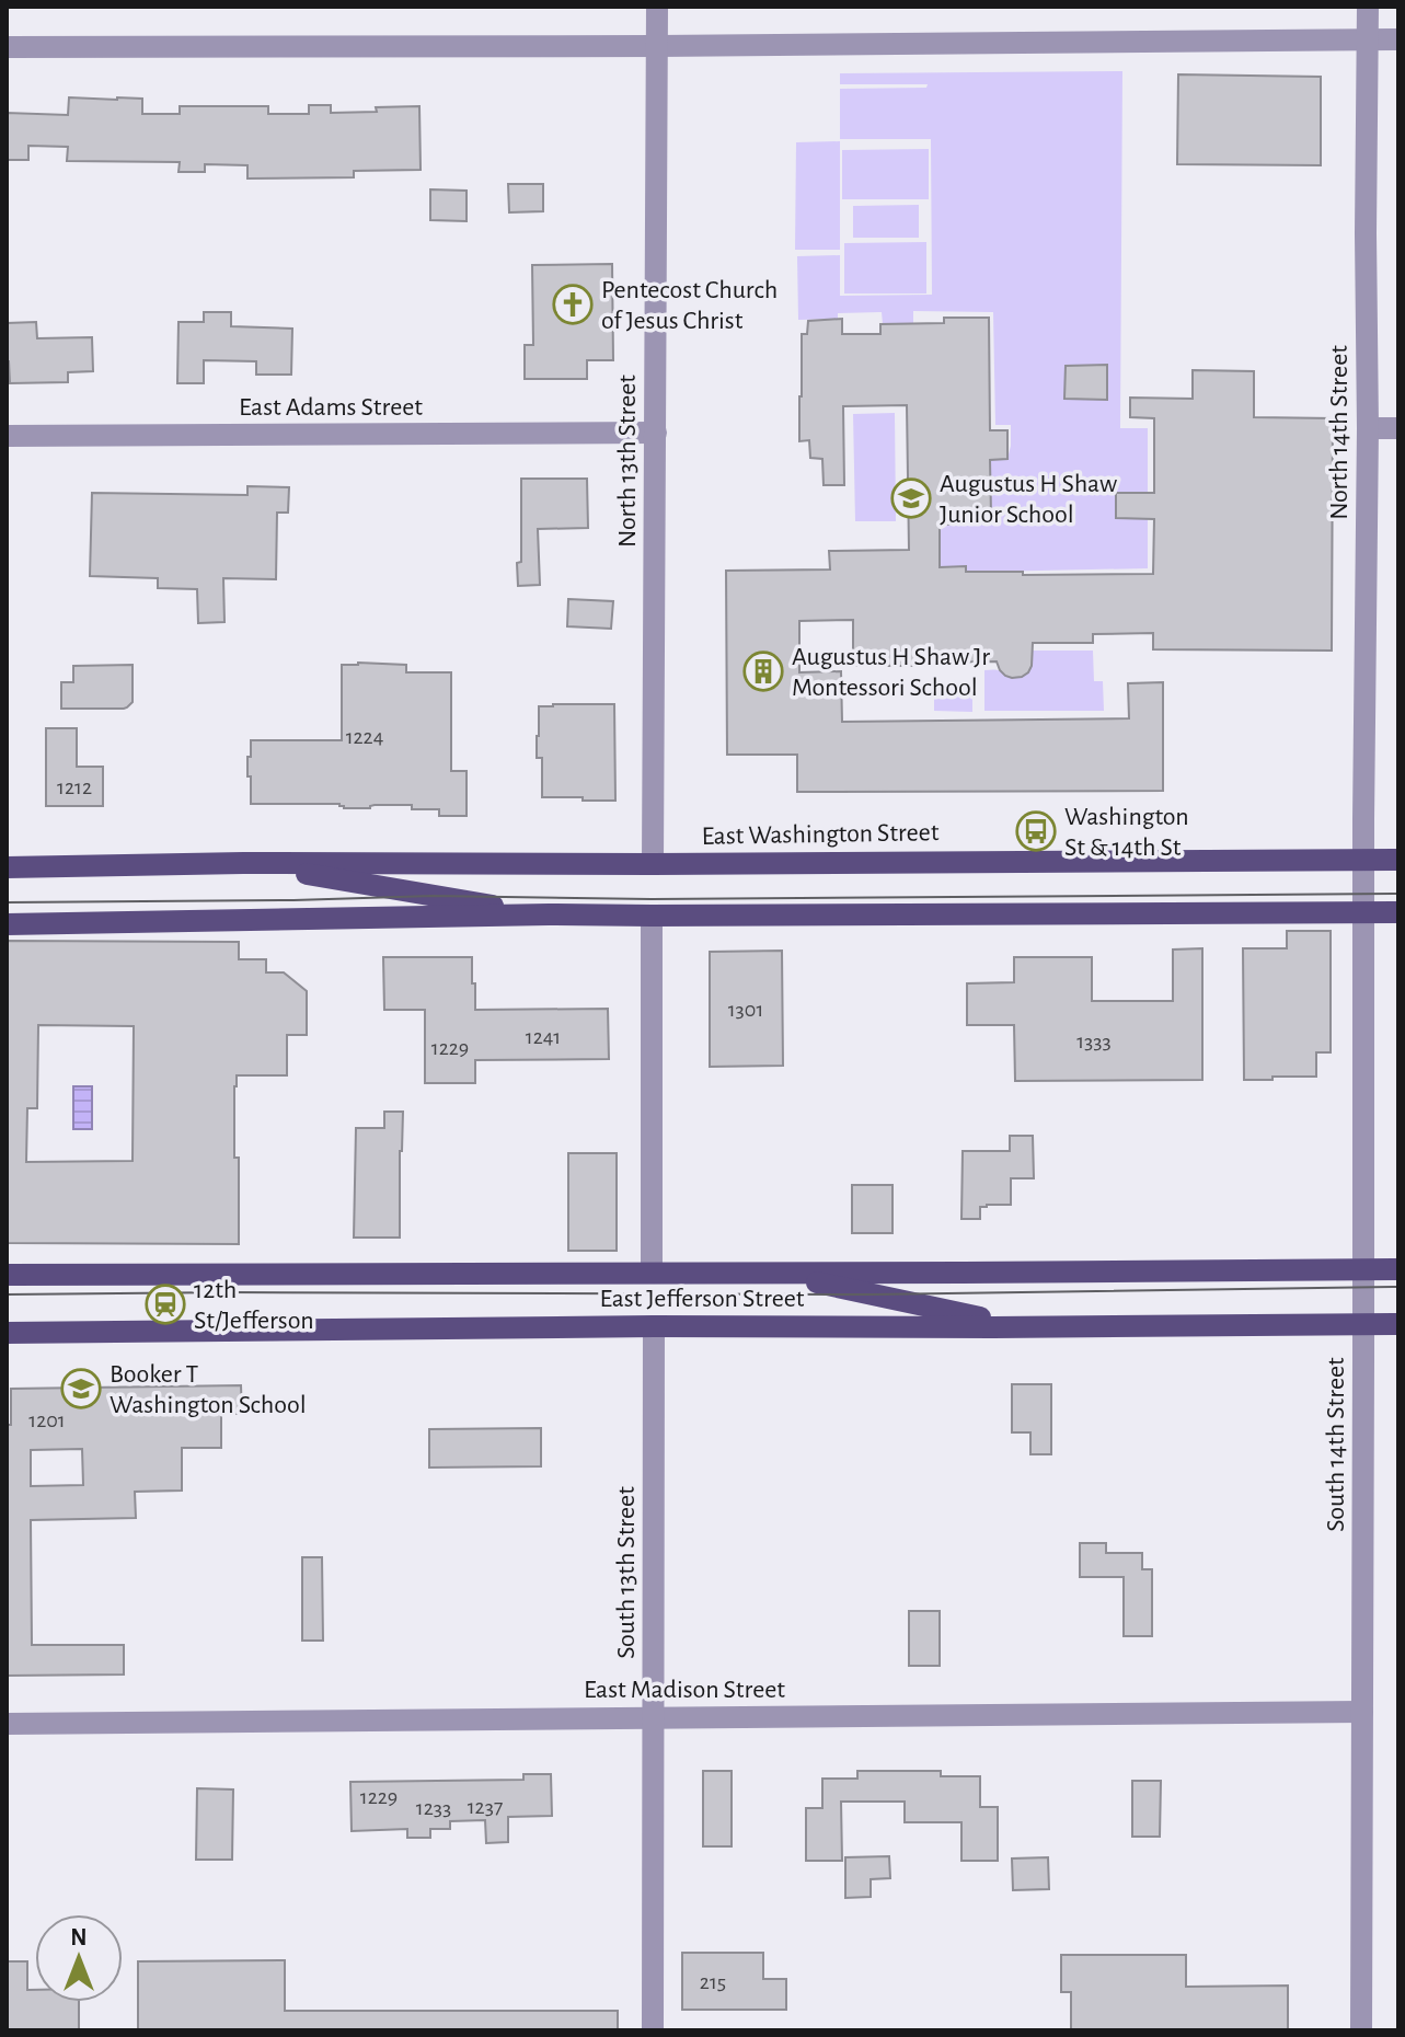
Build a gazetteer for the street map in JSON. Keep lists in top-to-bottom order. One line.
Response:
{"streets":{"main road":["East Washington Street","East Jefferson Street"],"street":["East Adams Street","North 14th Street","North 13th Street","South 14th Street","South 13th Street","East Madison Street"]},"crossings":[["East Adams Street","North 13th Street"],["North 14th Street","East Washington Street"],["North 14th Street","South 14th Street"],["North 13th Street","East Washington Street"],["East Washington Street","South 14th Street"],["East Jefferson Street","South 14th Street"],["East Jefferson Street","South 13th Street"],["South 14th Street","East Madison Street"],["South 13th Street","East Madison Street"]],"places":{"church":["Pentecost Church of Jesus Christ"],"school or university":["Augustus H Shaw Junior School","Booker T Washington School"],"building":["Augustus H Shaw Jr Montessori School"],"bus stop":["Washington St & 14th St"],"station":["12th St/Jefferson"]},"house_numbers":["1224","1212","1301","1241","1333","1229","1201","1229","1237","1233","215"],"north":"top"}
